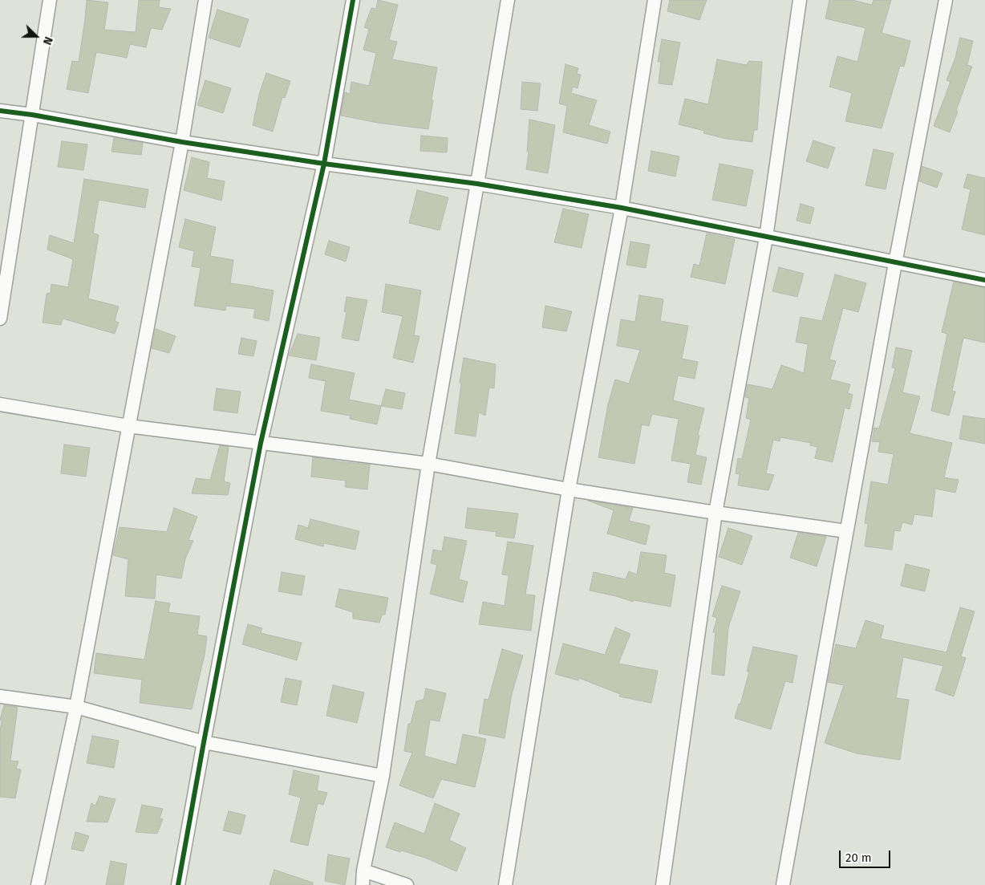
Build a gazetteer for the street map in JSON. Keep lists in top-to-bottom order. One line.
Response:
{"scale_bar":"20 m","north":"right"}
